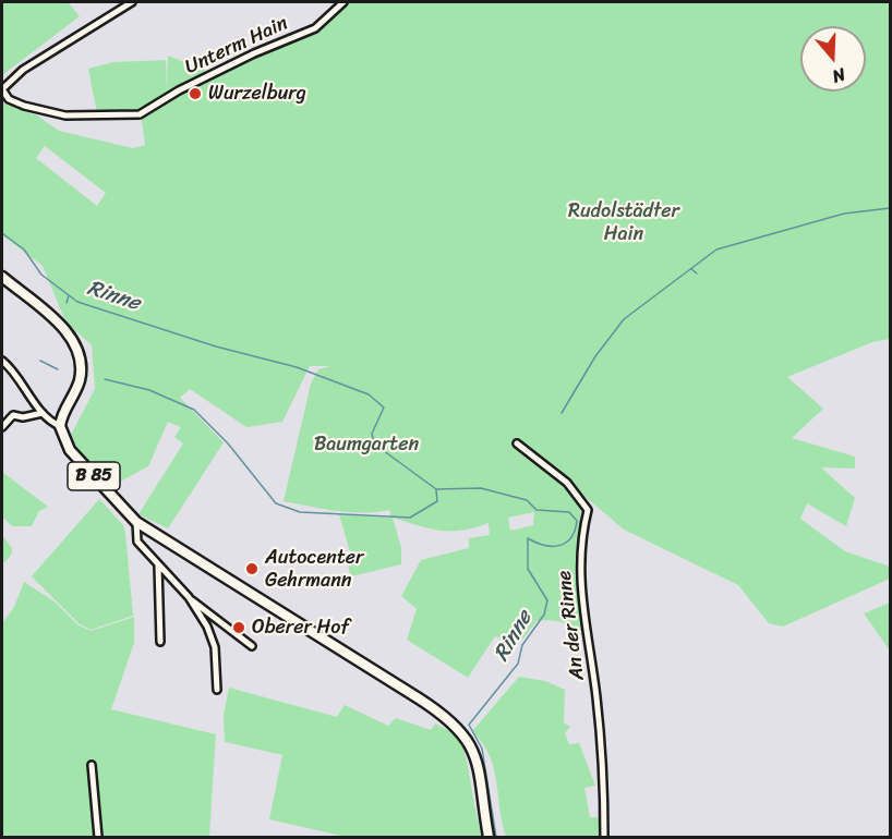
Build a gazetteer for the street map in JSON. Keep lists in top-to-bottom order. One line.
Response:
{"streets":{"main road":["B 85"],"street":["Unterm Hain","An der Rinne"]},"water":["Rinne"],"parks":["Rudolstädter Hain","Baumgarten"],"places":["Wurzelburg","Autocenter Gehrmann","Oberer Hof"],"north":"bottom"}
